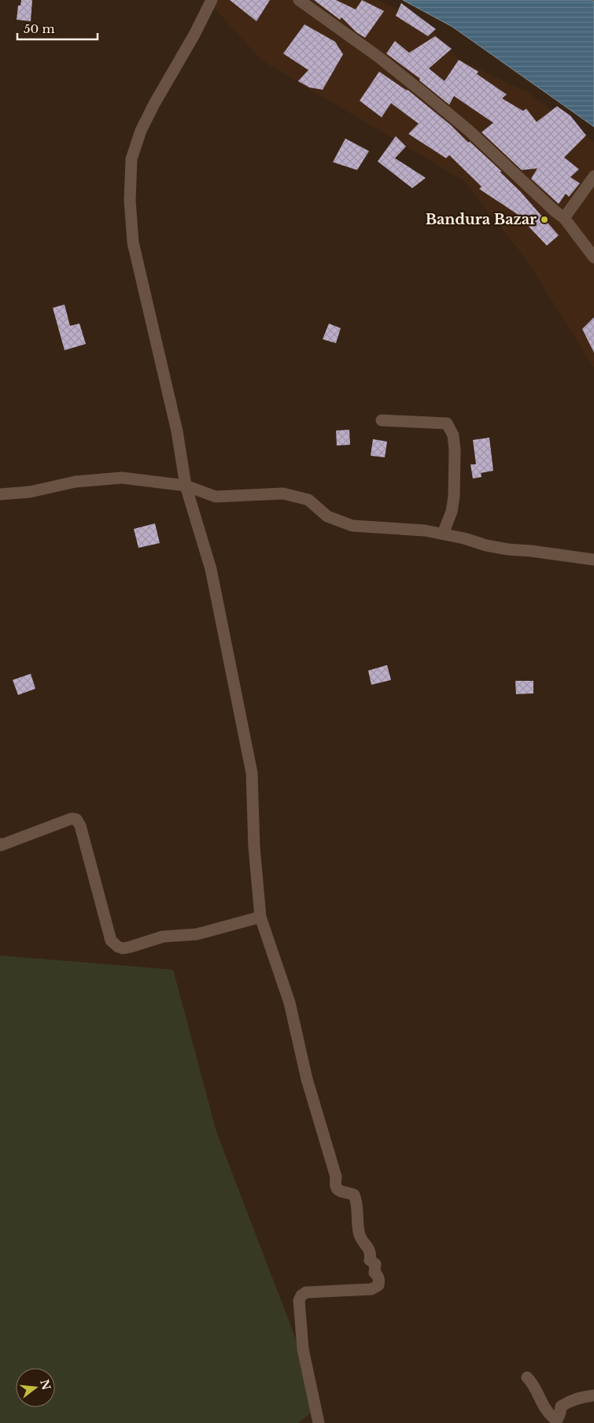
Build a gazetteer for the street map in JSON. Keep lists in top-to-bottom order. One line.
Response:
{"places":["Bandura Bazar"],"scale_bar":"50 m","north":"right"}
